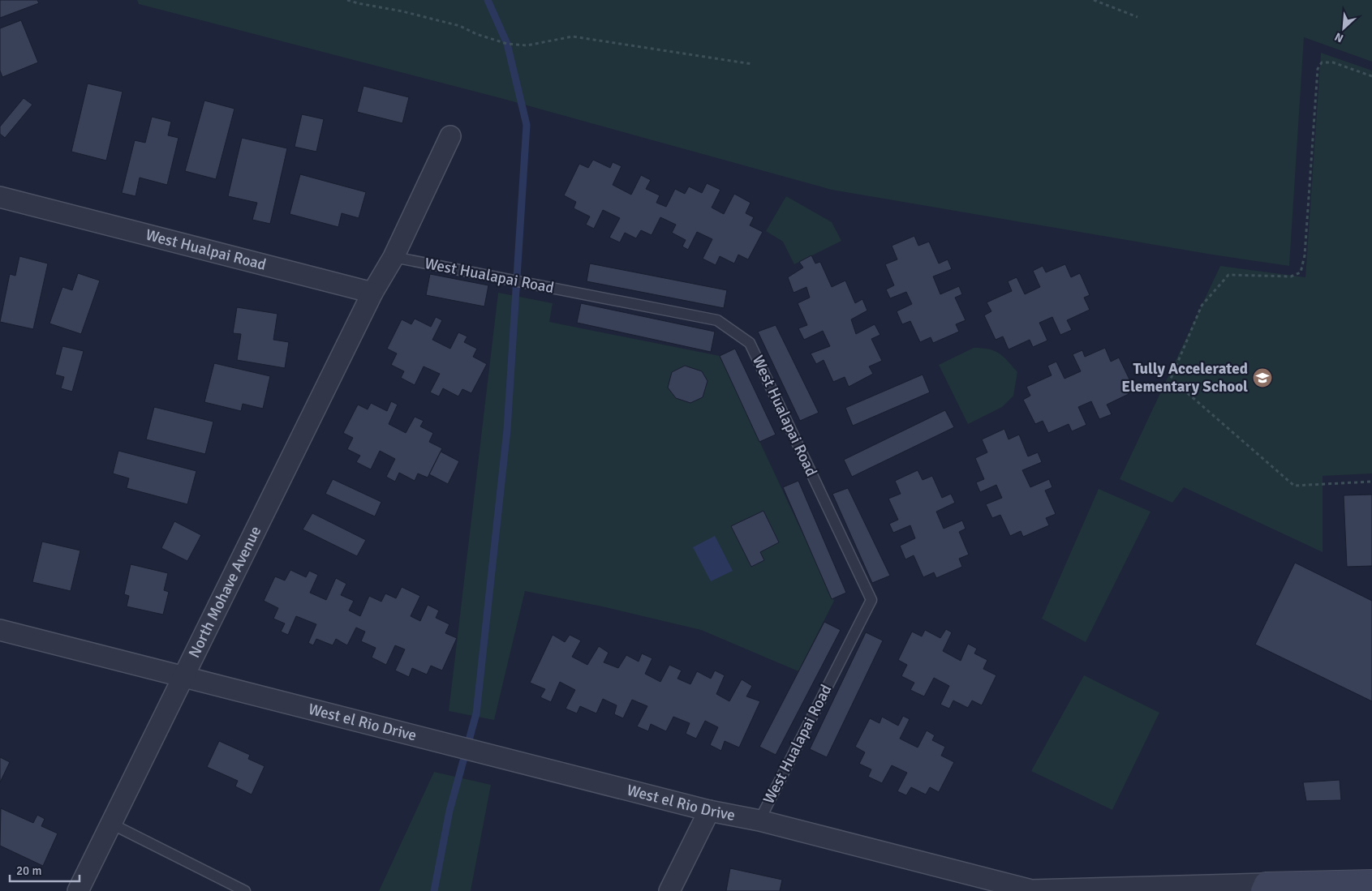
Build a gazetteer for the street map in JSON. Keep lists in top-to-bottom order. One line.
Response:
{"streets":{"street":["West Hualpai Road","North Mohave Avenue","West el Rio Drive"],"lane":["West Hualapai Road"]},"crossings":[["West Hualpai Road","North Mohave Avenue"],["West Hualapai Road","West el Rio Drive"],["North Mohave Avenue","West el Rio Drive"]],"places":{"school or university":["Tully Accelerated Elementary School"]},"scale_bar":"20 m","north":"bottom left"}
